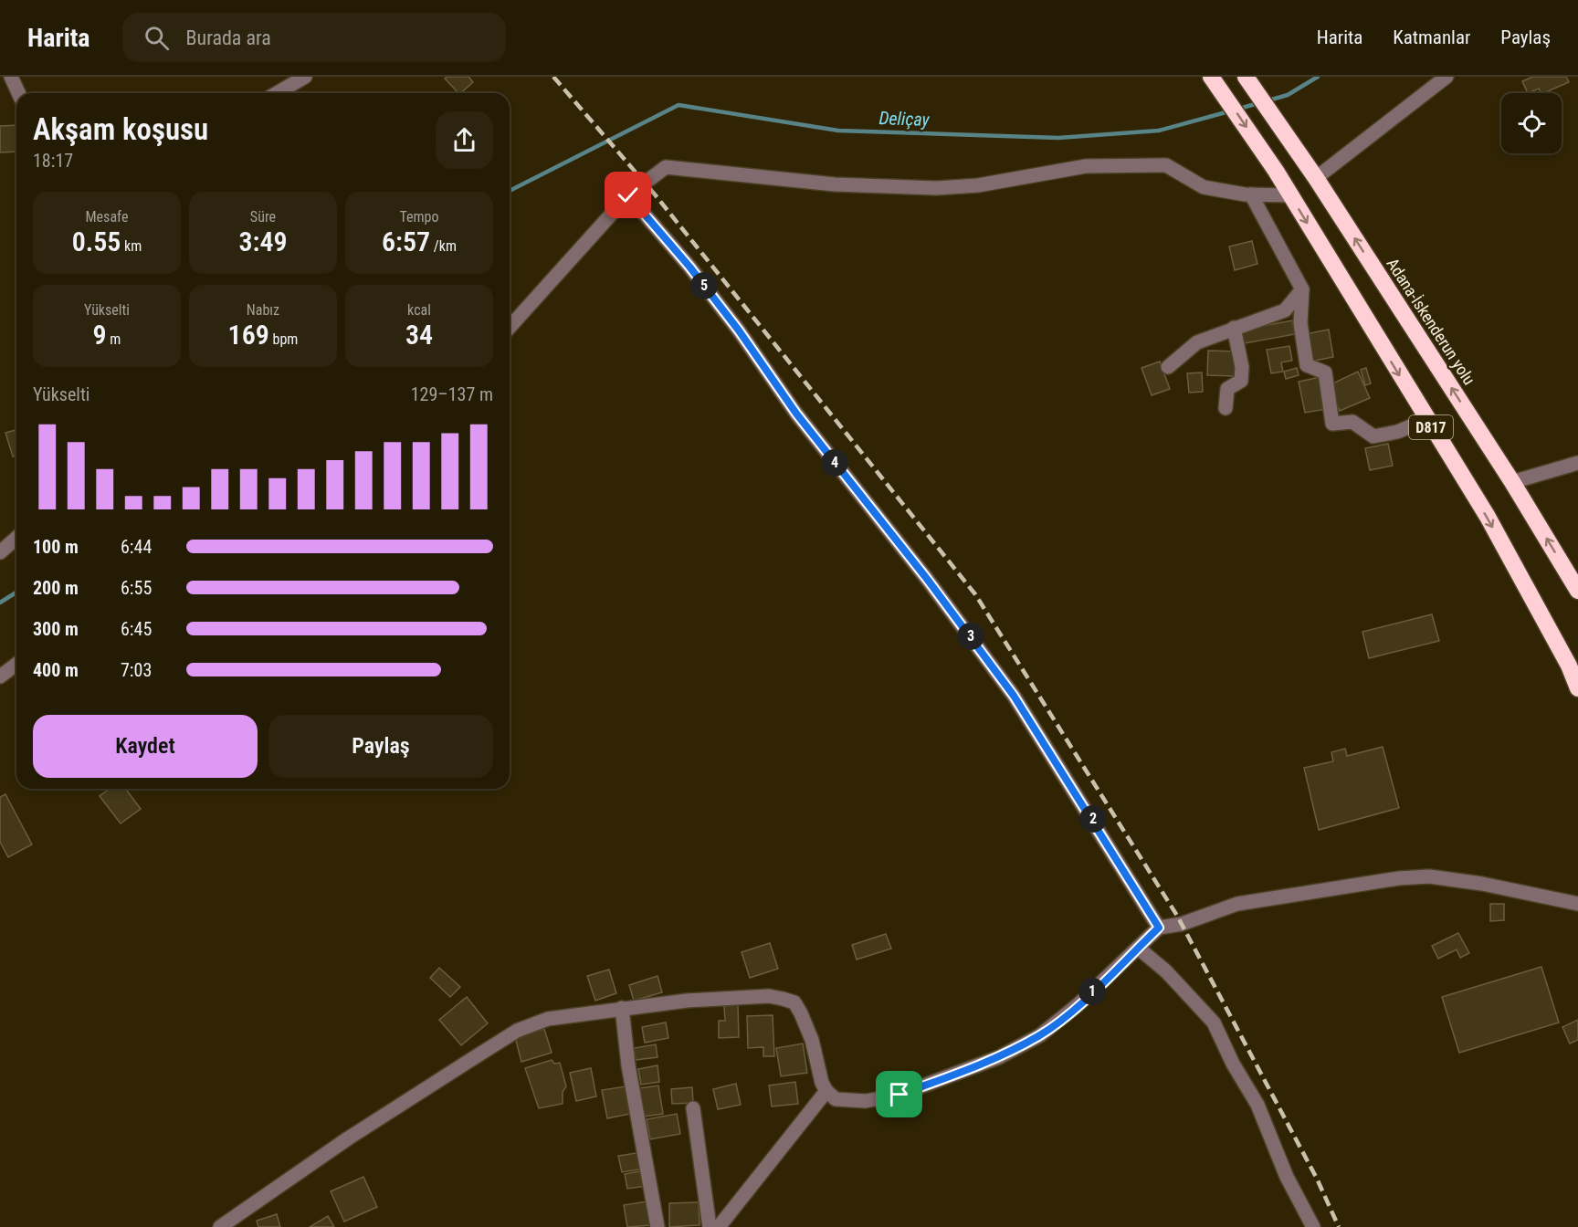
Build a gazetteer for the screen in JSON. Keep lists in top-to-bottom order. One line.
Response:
{"streets":{"highway":["Adana-İskenderun yolu","D817"]},"water":["Deliçay"],"page":{"header":"Harita","search":"Burada ara","nav":["Harita","Katmanlar","Paylaş"],"heading":["Akşam koşusu","18:17"],"stats":[["Mesafe","0.55 km"],["Süre","3:49"],["Tempo","6:57 /km"],["Yükselti","9 m"],["Nabız","169 bpm"],["kcal","34"]],"pins":["5","4","3","2","1"],"chart":["Yükselti","129–137 m"],"list":[{"name":"100 m","note":"6:44"},{"name":"200 m","note":"6:55"},{"name":"300 m","note":"6:45"},{"name":"400 m","note":"7:03"}],"buttons":["Kaydet","Paylaş"]}}
